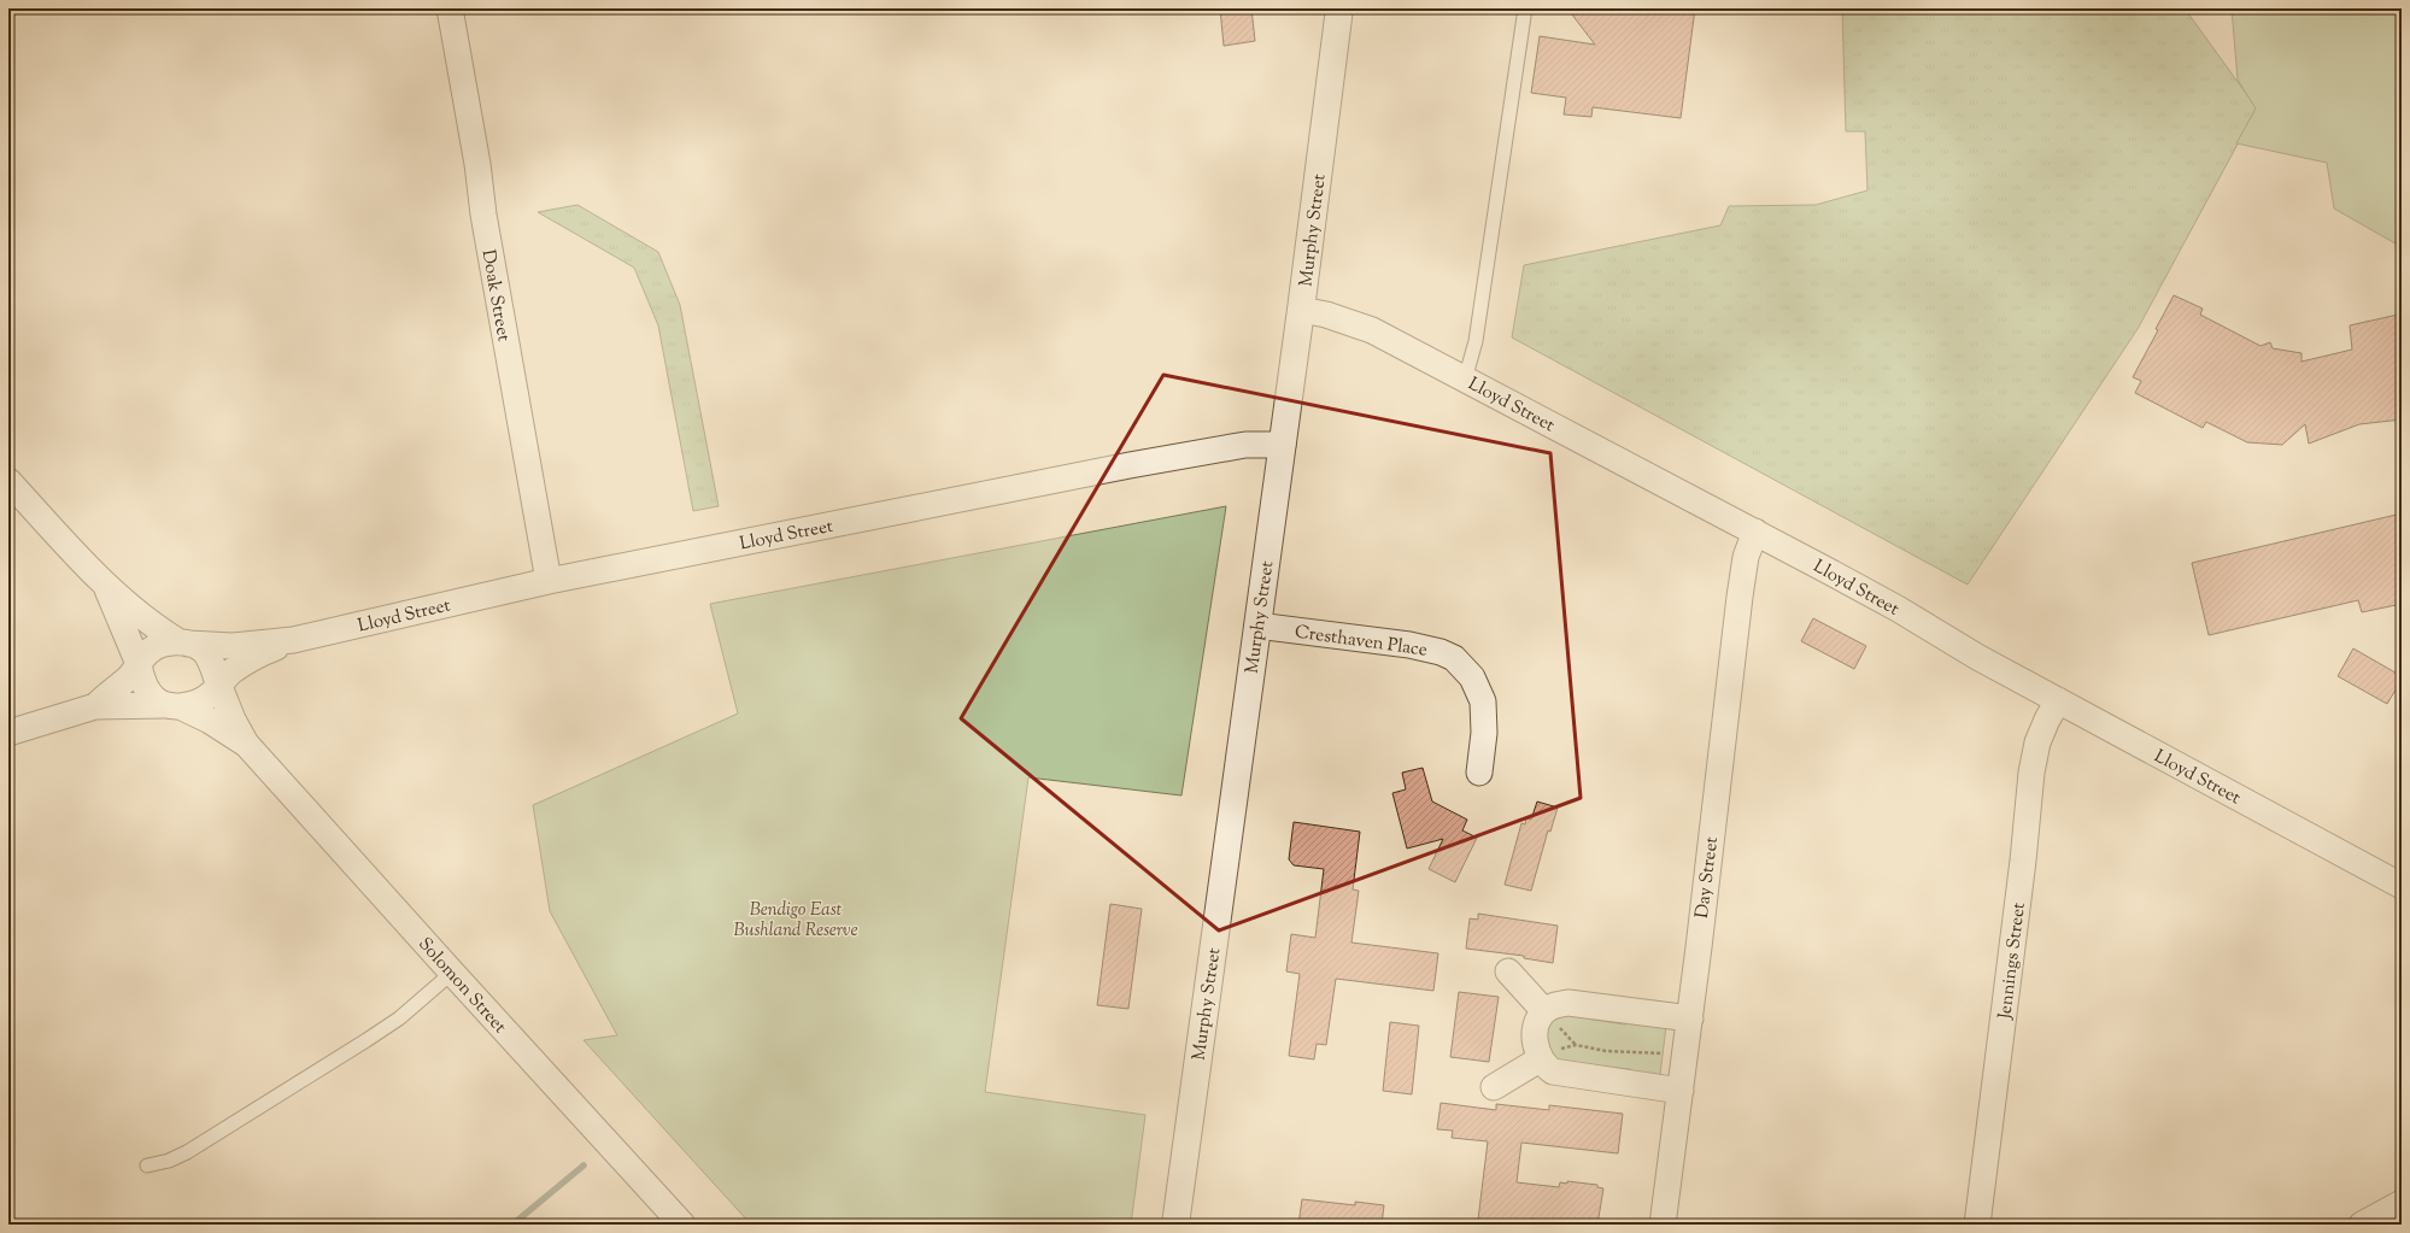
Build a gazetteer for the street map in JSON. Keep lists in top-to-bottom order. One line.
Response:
{"streets":{"street":["Murphy Street","Doak Street","Lloyd Street","Cresthaven Place","Day Street","Jennings Street","Solomon Street"]},"crossings":[["Murphy Street","Lloyd Street"],["Murphy Street","Cresthaven Place"],["Doak Street","Lloyd Street"],["Lloyd Street","Day Street"],["Lloyd Street","Jennings Street"],["Lloyd Street","Solomon Street"]],"parks":["Bendigo East Bushland Reserve"]}
